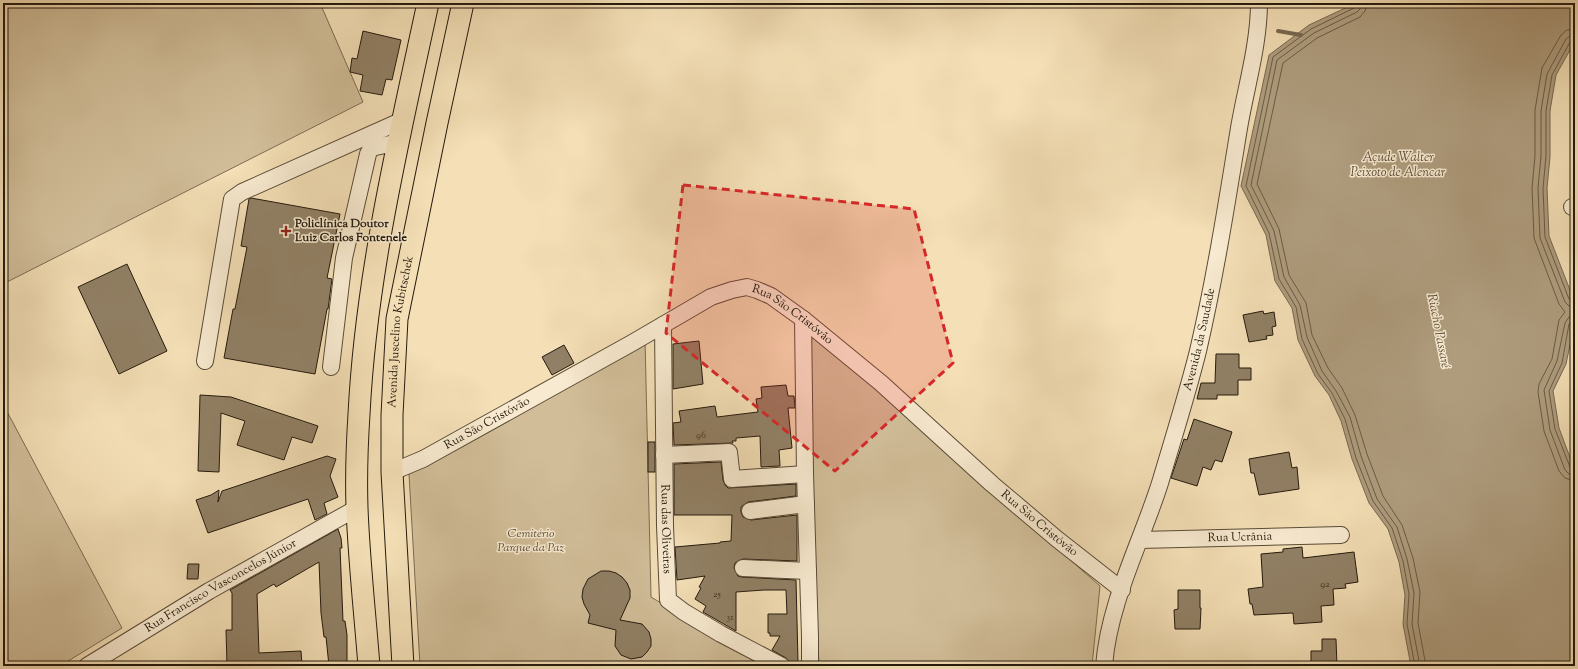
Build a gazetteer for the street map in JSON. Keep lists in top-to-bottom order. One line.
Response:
{"streets":{"main road":["Avenida Juscelino Kubitschek"],"street":["Rua São Cristóvão","Avenida da Saudade","Rua das Oliveiras","Rua Ucrânia","Rua Francisco Vasconcelos Júnior"]},"crossings":[["Rua São Cristóvão","Avenida Juscelino Kubitschek"],["Rua São Cristóvão","Avenida da Saudade"],["Rua São Cristóvão","Rua das Oliveiras"],["Avenida da Saudade","Rua Ucrânia"]],"water":["Açude Walter Peixoto de Alencar","Riacho Passaré"],"parks":["Cemitério Parque da Paz"],"places":{"health":["Policlínica Doutor Luiz Carlos Fontenele"]},"house_numbers":["96","92","25","31"]}
